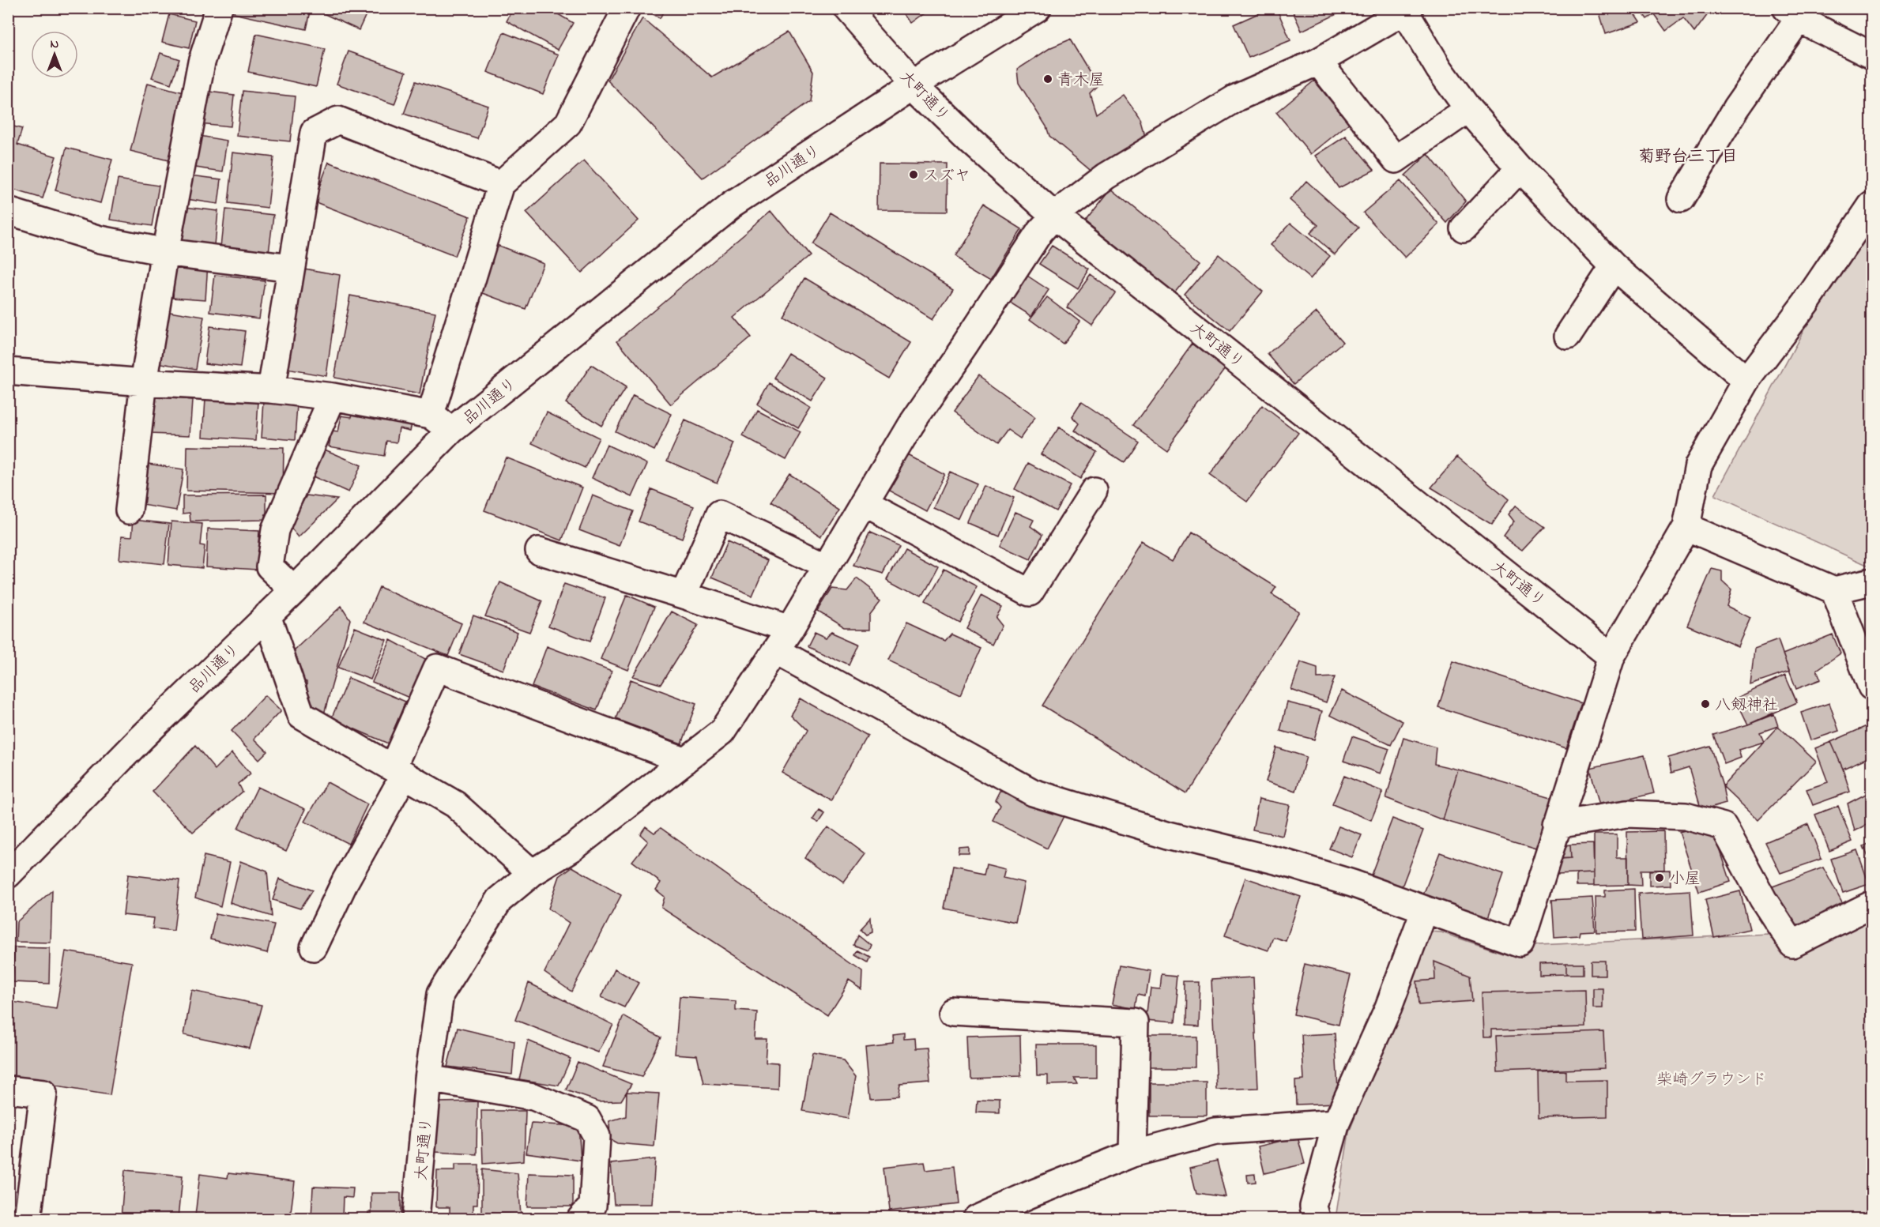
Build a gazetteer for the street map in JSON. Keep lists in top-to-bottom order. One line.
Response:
{"streets":{"street":["大町通り","品川通り"]},"crossings":[["大町通り","品川通り"]],"districts":["菊野台三丁目"],"parks":["柴崎グラウンド"],"places":["青木屋","スズヤ","八剱神社","小屋"],"north":"top"}
